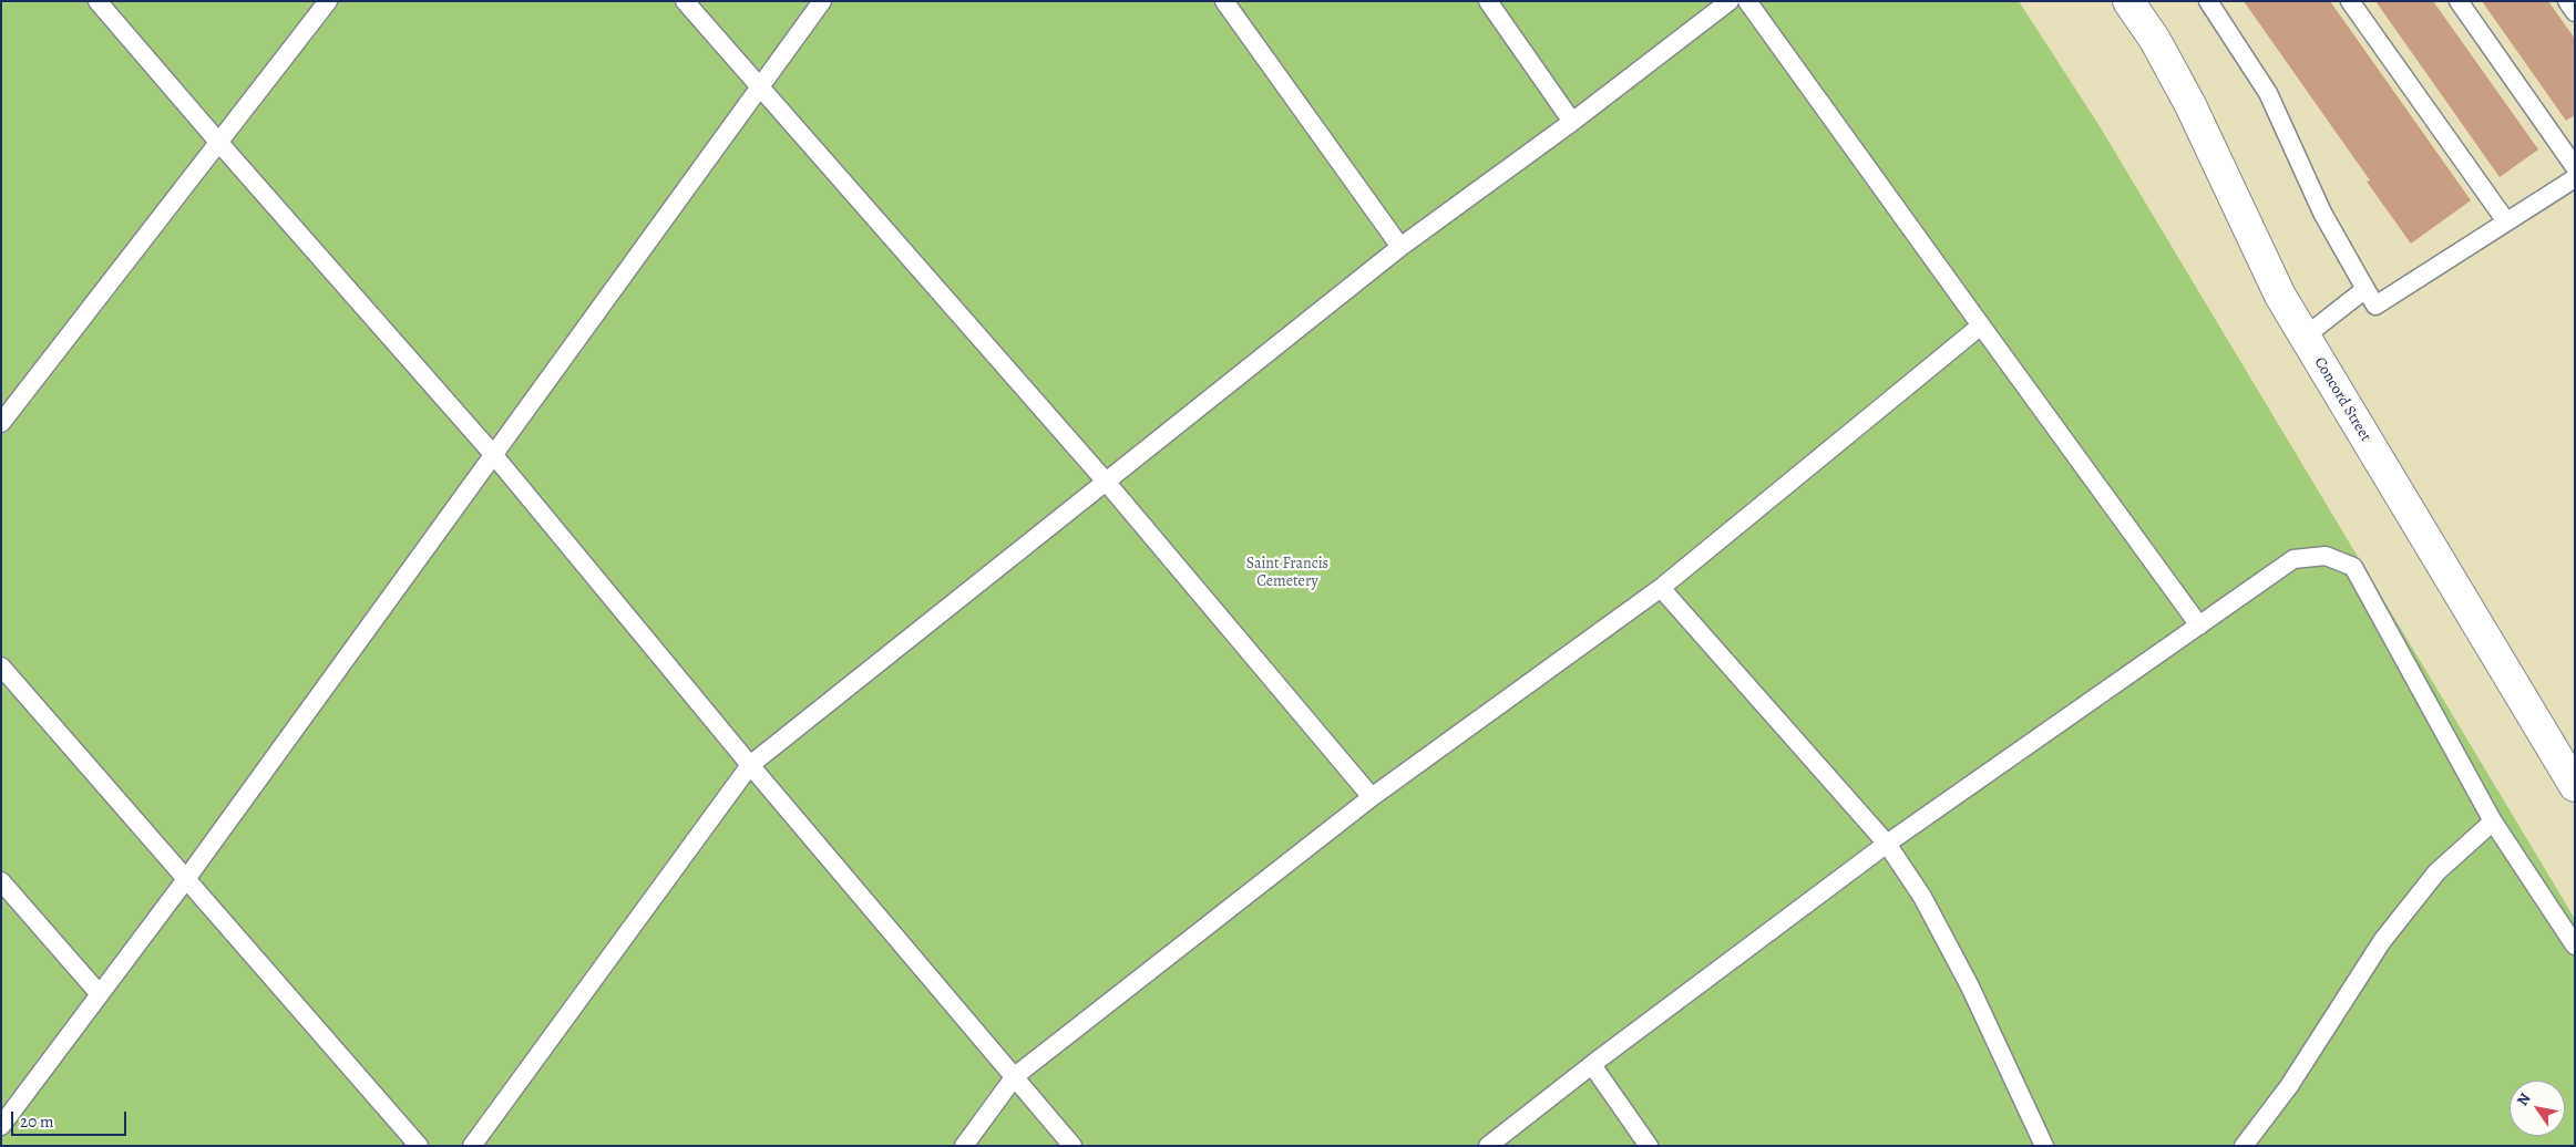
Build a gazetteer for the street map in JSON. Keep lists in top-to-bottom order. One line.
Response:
{"streets":{"street":["Concord Street"]},"parks":["Saint Francis Cemetery"],"scale_bar":"20 m","north":"top left"}
